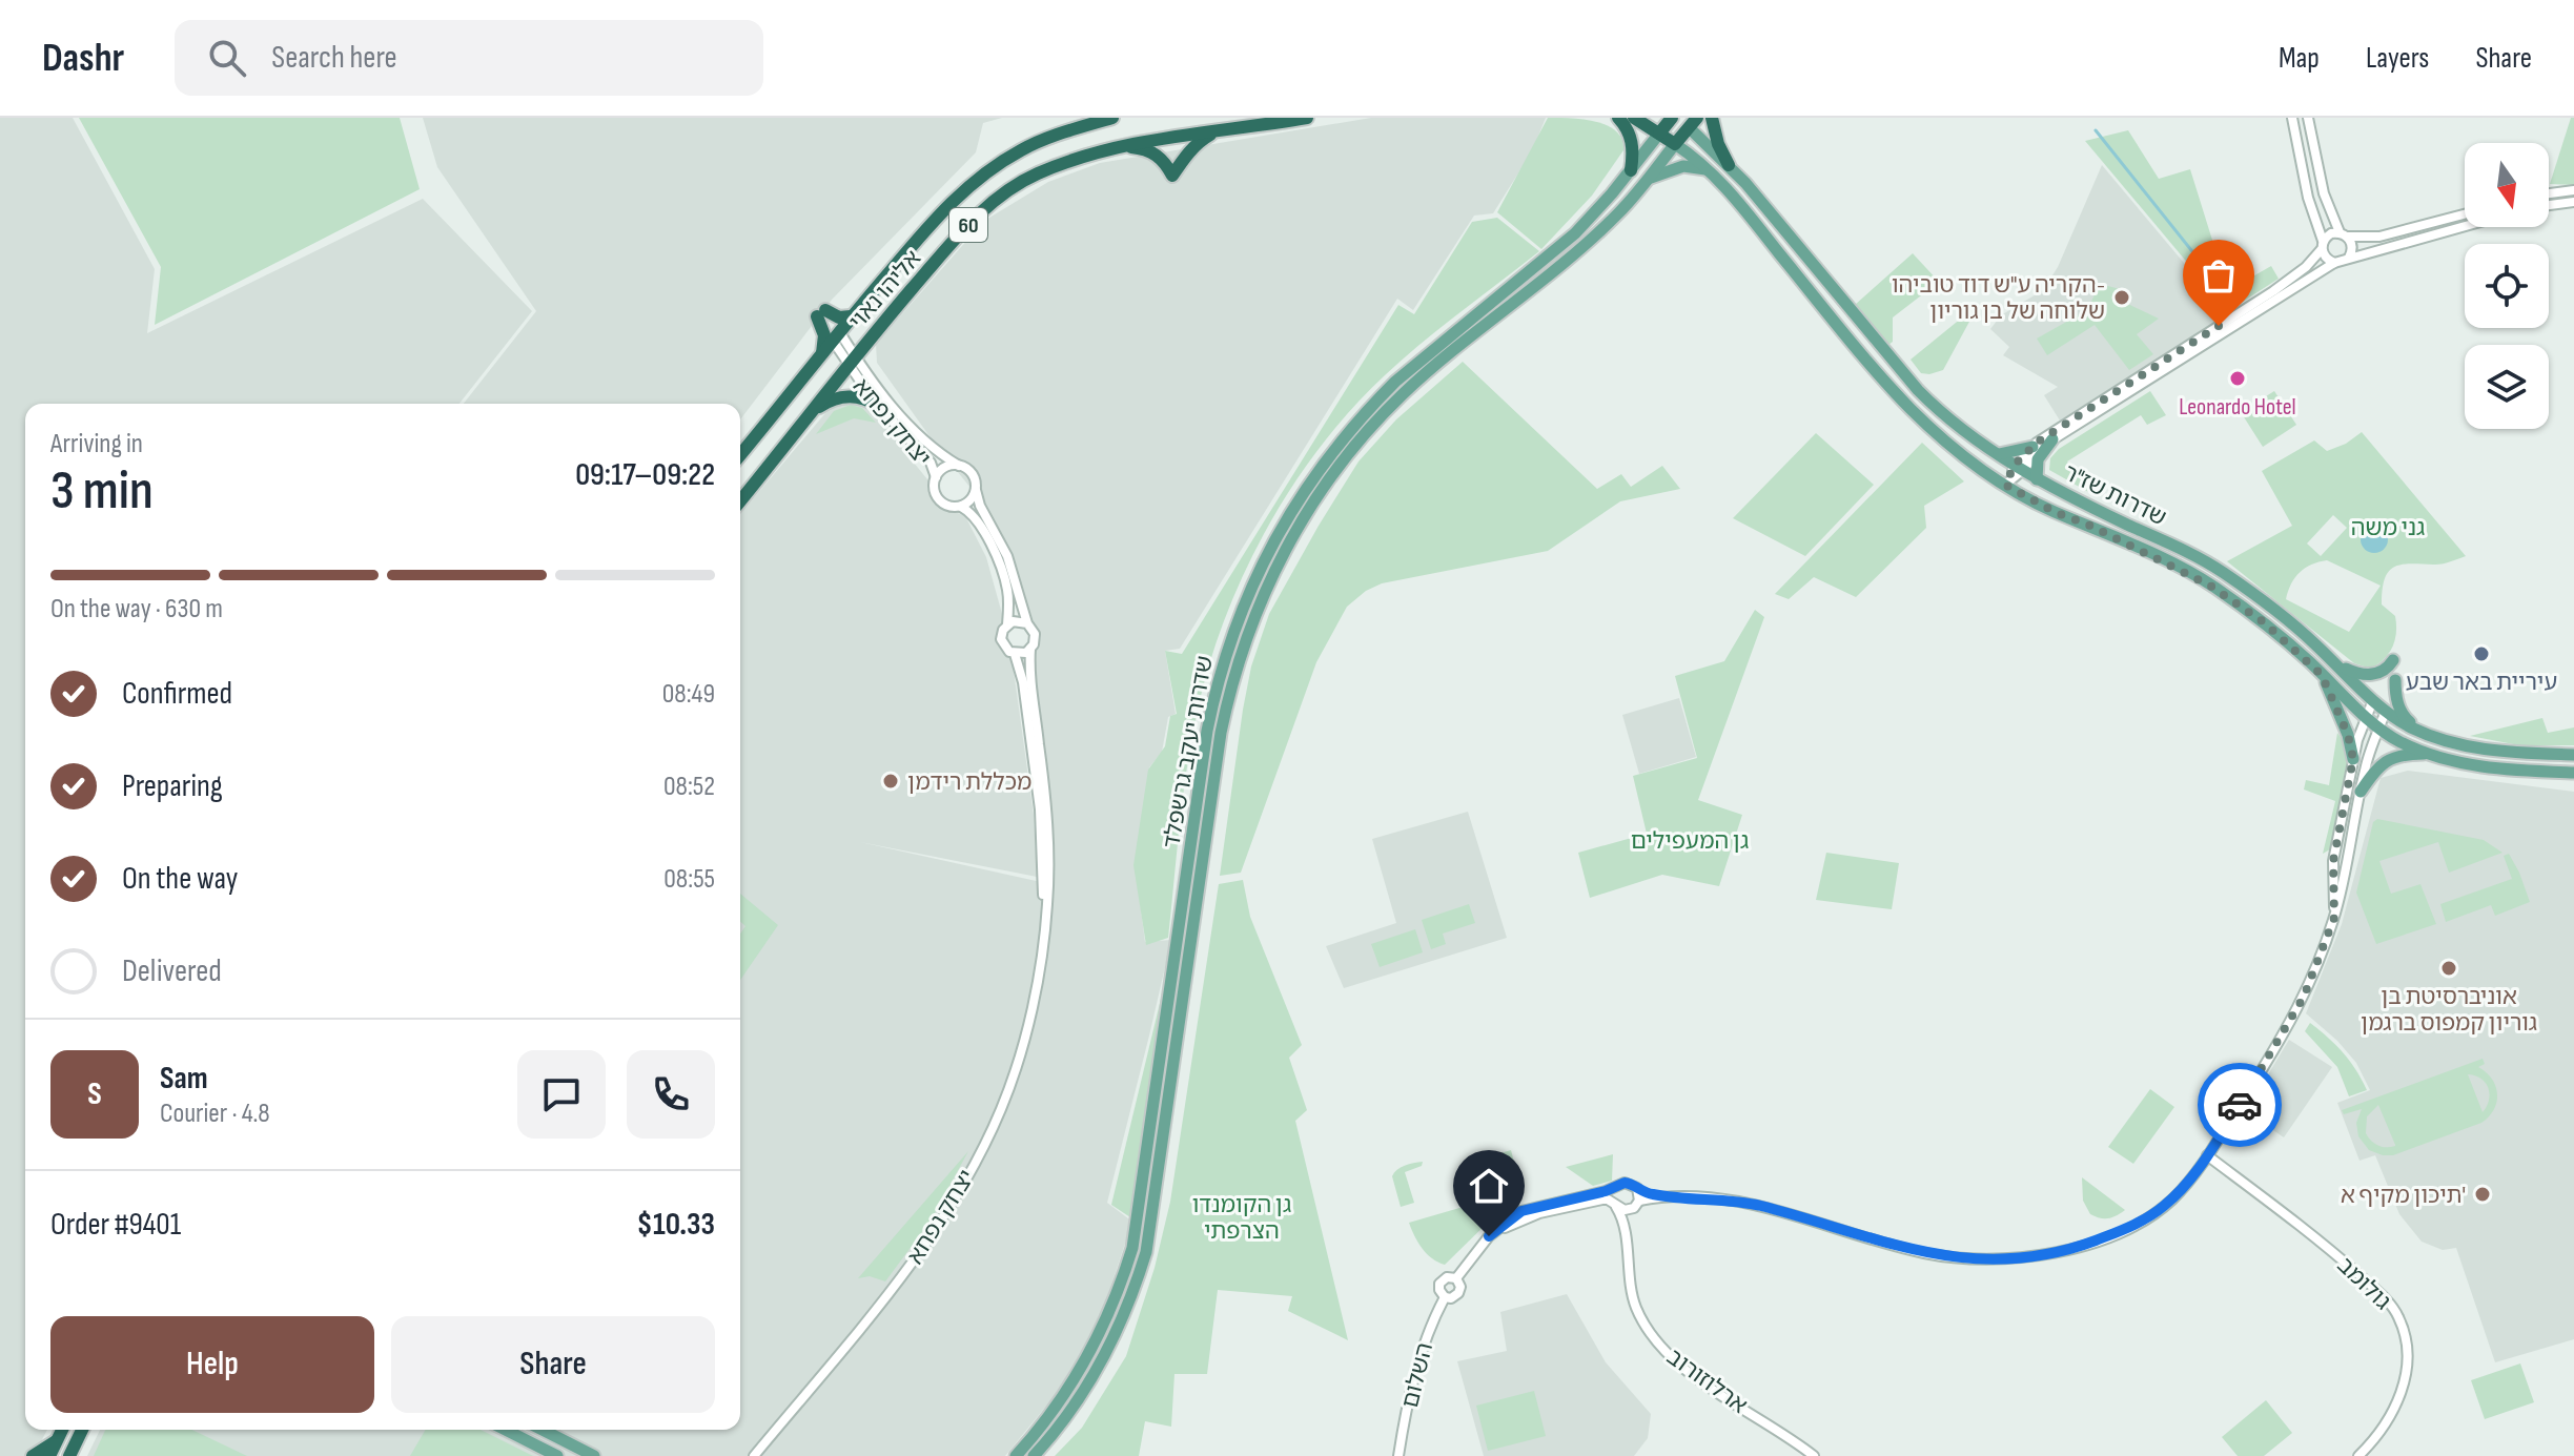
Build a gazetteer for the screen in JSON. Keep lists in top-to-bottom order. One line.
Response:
{"streets":{"highway":["60","אליהו נאוי","שדרות שז\"ר"],"main road":["שדרות יעקב גרשפלד"],"street":["יצחק נפחא","גולומב","השלום","ארלוזורוב"]},"crossings":[["אליהו נאוי","יצחק נפחא"],["שדרות שז\"ר","שדרות יעקב גרשפלד"]],"parks":["גני משה","גן המעפילים","גן הקומנדו הצרפתי"],"places":["הקריה ע\"ש דוד טוביהו- שלוחה של בן גוריון","Leonardo Hotel","עיריית באר שבע","מכללת רידמן","אוניברסיטת בן גוריון קמפוס ברגמן","תיכון מקיף א'"],"north":"bottom","page":{"header":"Dashr","search":"Search here","nav":["Map","Layers","Share"],"heading":["3 min","Arriving in","09:17–09:22"],"panel":["Sam","Courier · 4.8","Order #9401","$10.33"],"bar":"On the way · 630 m","list":[["Confirmed","08:49"],["Preparing","08:52"],["On the way","08:55"],"Delivered"],"round":"S","buttons":["Help","Share"]}}
